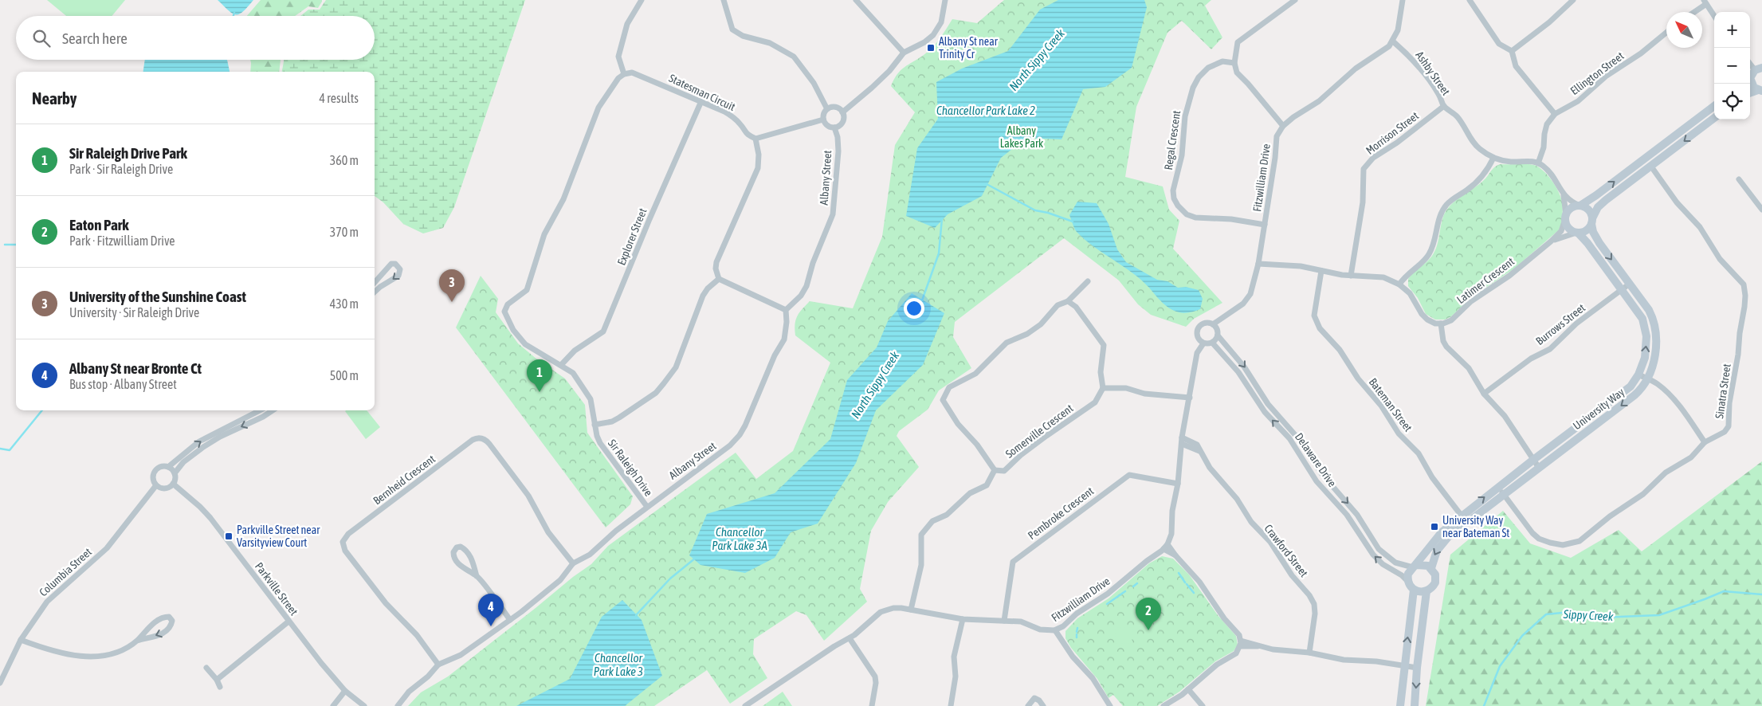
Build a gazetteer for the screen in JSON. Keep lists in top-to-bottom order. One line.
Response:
{"streets":{"street":["Ashby Street","Ellington Street","Statesman Circuit","Morrison Street","Regal Crescent","Albany Street","Fitzwilliam Drive","Explorer Street","Latimer Crescent","Burrows Street","Sinatra Street","Bateman Street","University Way","Somerville Crescent","Delaware Drive","Sir Raleigh Drive","Bernheid Crescent","Pembroke Crescent","Crawford Street","Columbia Street","Parkville Street"]},"crossings":[["Ashby Street","Morrison Street"],["Statesman Circuit","Explorer Street"],["Statesman Circuit","Sir Raleigh Drive"],["Regal Crescent","Fitzwilliam Drive"],["Albany Street","Sir Raleigh Drive"],["Albany Street","Bernheid Crescent"],["Fitzwilliam Drive","Delaware Drive"],["Fitzwilliam Drive","Pembroke Crescent"],["Explorer Street","Sir Raleigh Drive"],["Latimer Crescent","University Way"],["Burrows Street","University Way"],["Sinatra Street","University Way"],["Bateman Street","University Way"],["University Way","Delaware Drive"],["Columbia Street","Parkville Street"]],"water":["North Sippy Creek","Chancellor Park Lake 2","Chancellor Park Lake 3A","Sippy Creek","Chancellor Park Lake 3"],"parks":["Albany Lakes Park"],"places":{"transit":["Albany St near Trinity Cr","University Way near Bateman St","Parkville Street near Varsityview Court"]},"north":"top left","page":{"map_buttons":["+","−"],"search":"Search here","heading":["Nearby","4 results"],"list":[{"mark":"1","name":"Sir Raleigh Drive Park","note":"Park · Sir Raleigh Drive","value":"360 m"},{"mark":"2","name":"Eaton Park","note":"Park · Fitzwilliam Drive","value":"370 m"},{"mark":"3","name":"University of the Sunshine Coast","note":"University · Sir Raleigh Drive","value":"430 m"},{"mark":"4","name":"Albany St near Bronte Ct","note":"Bus stop · Albany Street","value":"500 m"}],"pins":["3","1","4","2"]}}
